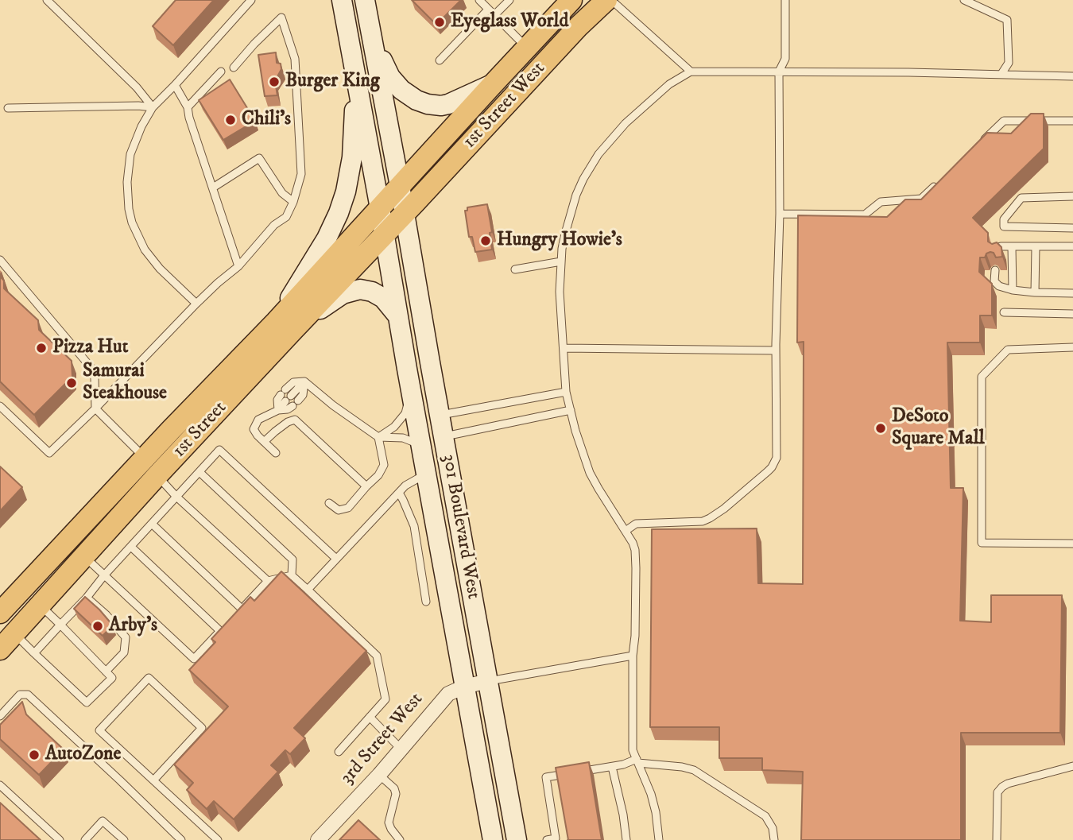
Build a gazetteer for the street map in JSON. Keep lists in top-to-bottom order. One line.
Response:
{"streets":{"main road":["1st Street West","1st Street","301 Boulevard West"],"street":["3rd Street West"]},"crossings":[["1st Street West","1st Street"],["1st Street West","301 Boulevard West"],["1st Street","301 Boulevard West"],["301 Boulevard West","3rd Street West"]],"places":["Eyeglass World","Burger King","Chili's","Hungry Howie's","Pizza Hut","Samurai Steakhouse","DeSoto Square Mall","Arby's","AutoZone"]}
